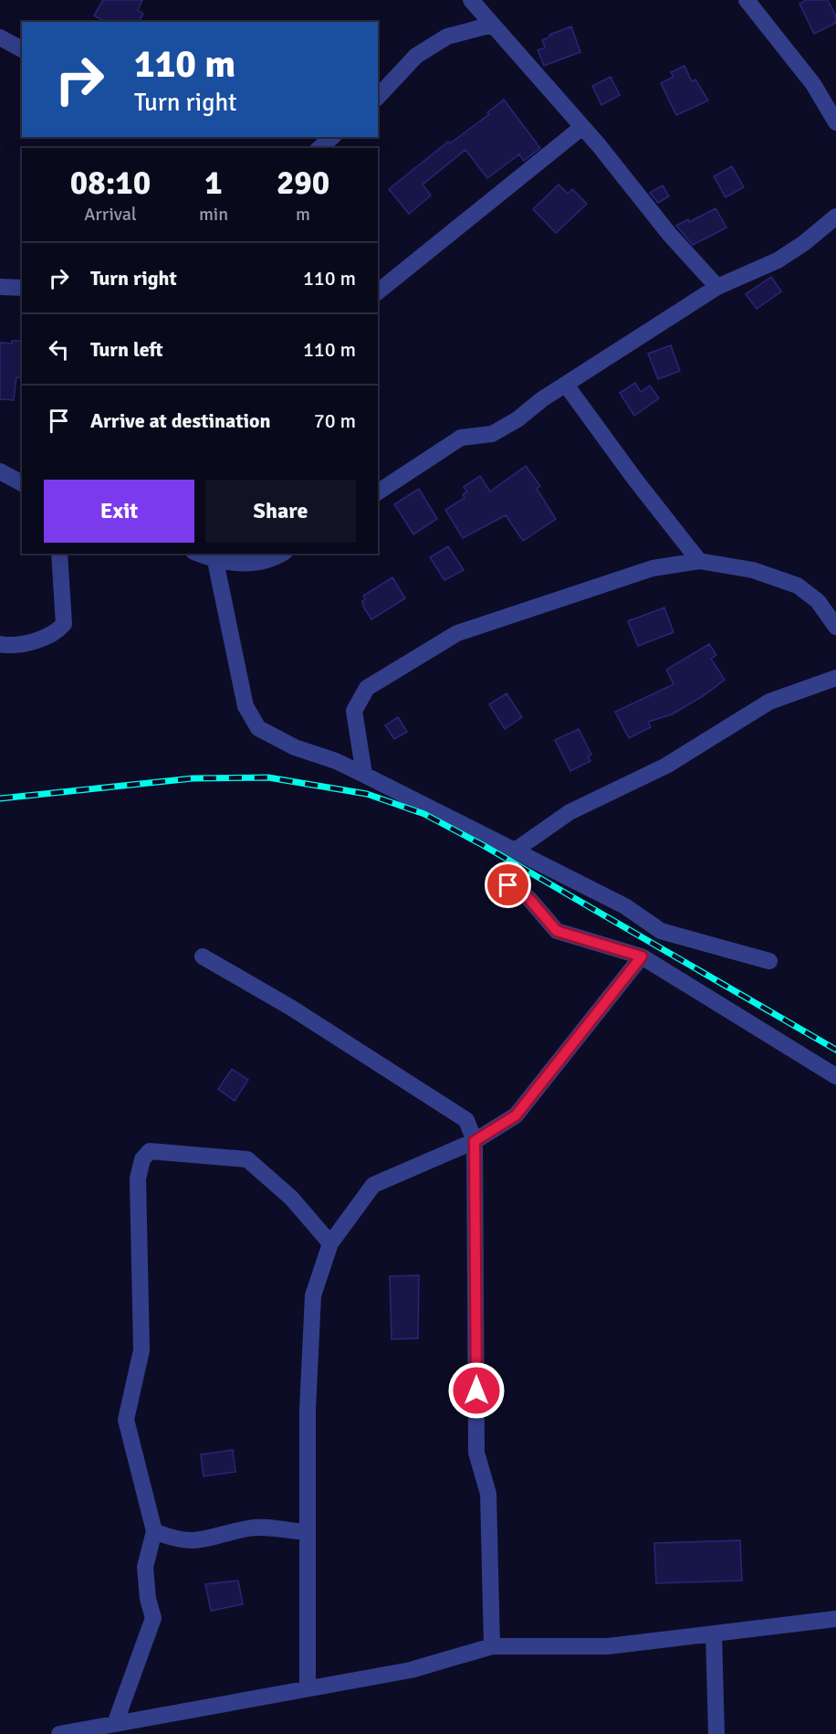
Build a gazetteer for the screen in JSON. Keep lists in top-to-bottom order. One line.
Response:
{"page":{"turn":["110 m","Turn right"],"eta":["08:10","Arrival","1","min","290","m"],"list":[{"name":"Turn right","value":"110 m"},{"name":"Turn left","value":"110 m"},{"name":"Arrive at destination","value":"70 m"}],"buttons":["Exit","Share"]}}
